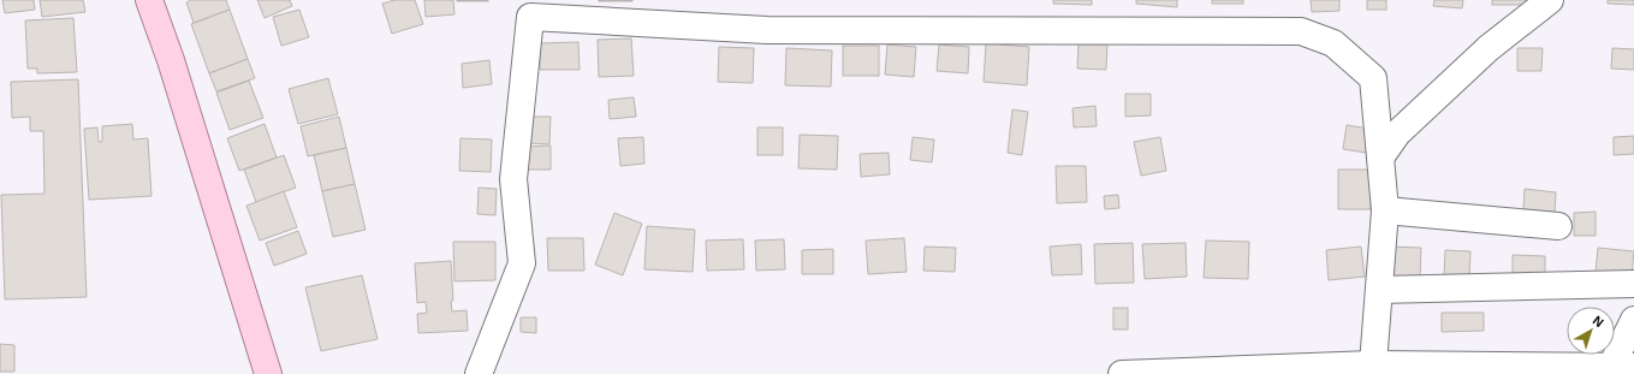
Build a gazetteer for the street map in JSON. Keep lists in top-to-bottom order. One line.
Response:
{"north":"top right"}
